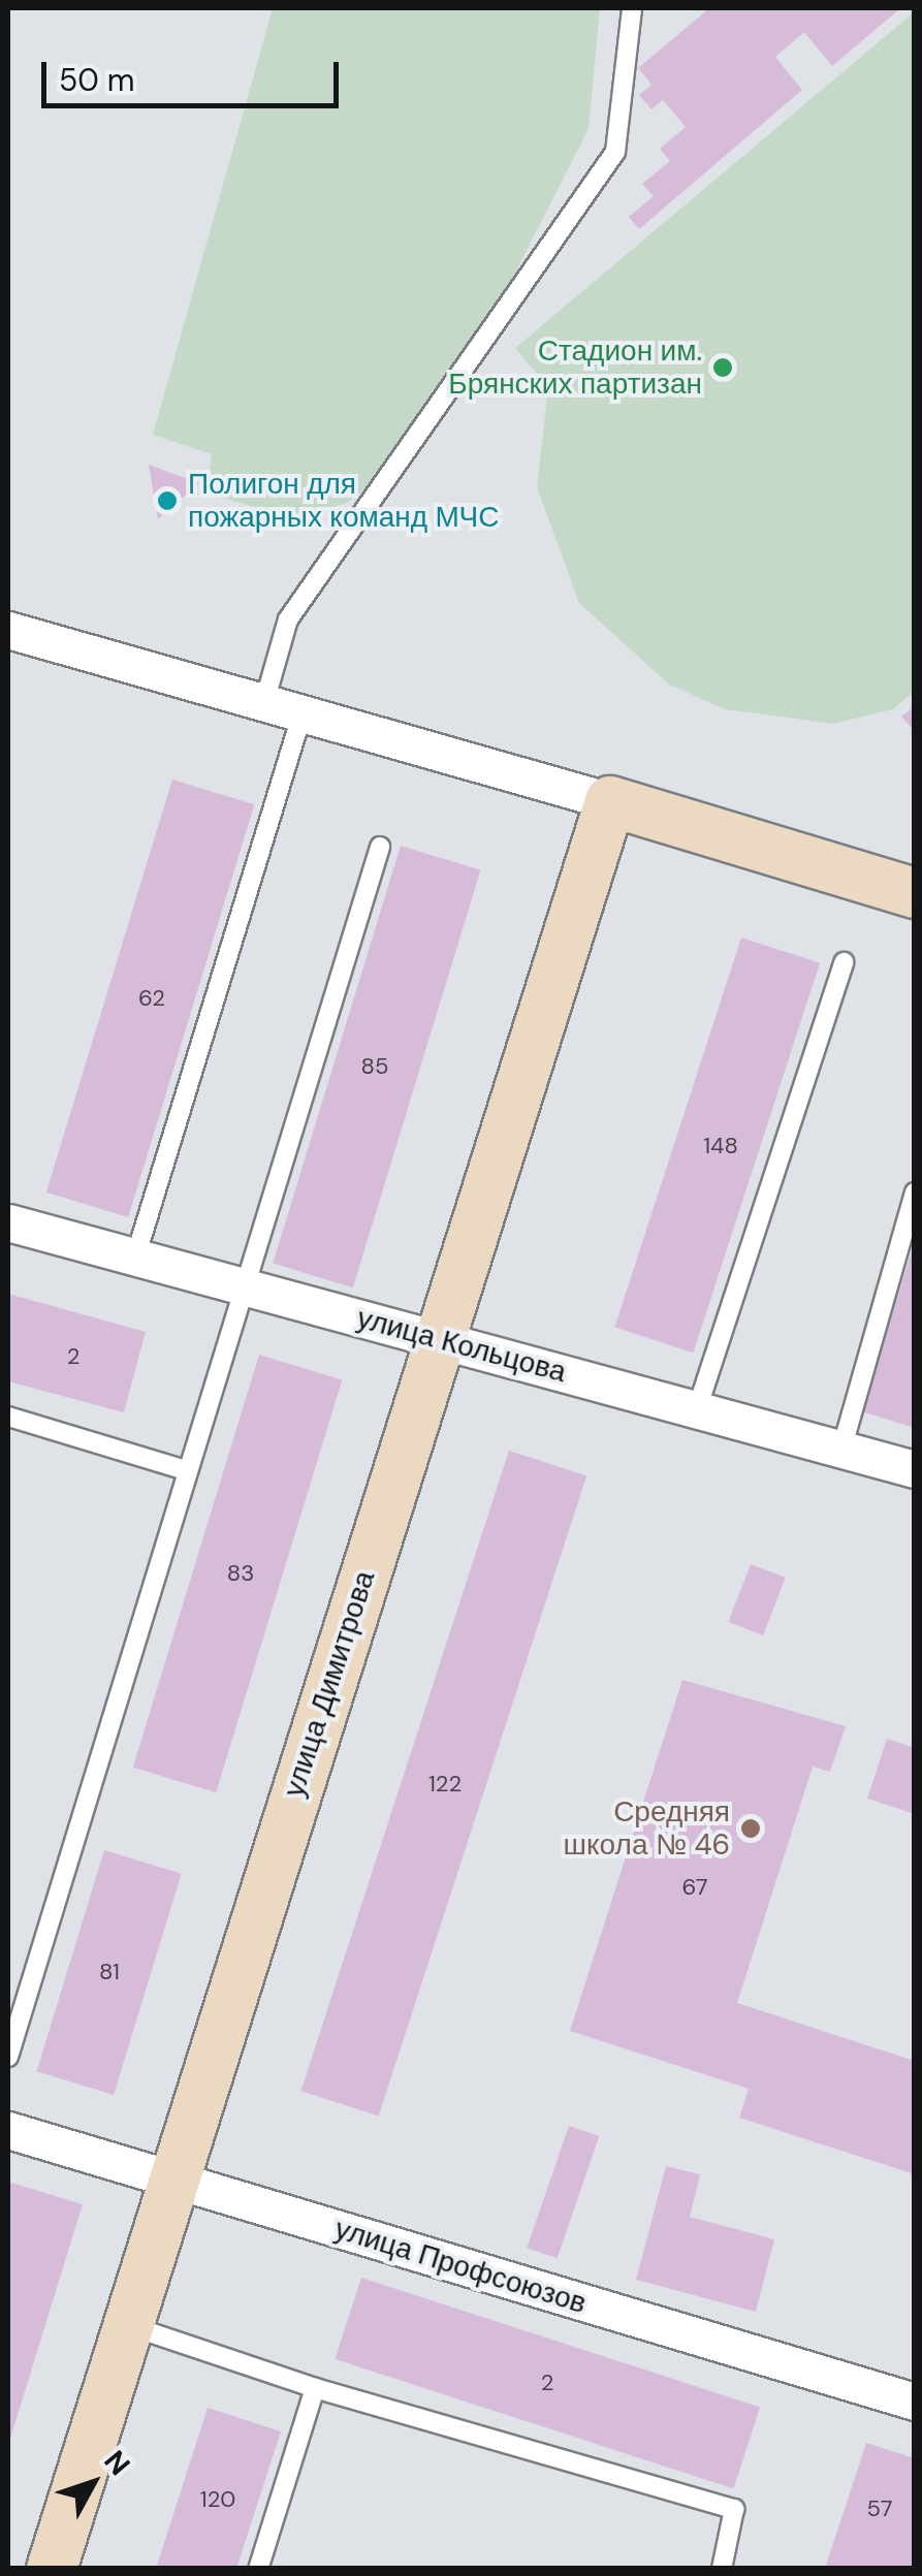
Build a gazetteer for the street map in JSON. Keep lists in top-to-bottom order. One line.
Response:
{"streets":{"main road":["улица Димитрова"],"street":["улица Кольцова","улица Профсоюзов"]},"crossings":[["улица Кольцова","улица Димитрова"],["улица Димитрова","улица Профсоюзов"]],"places":["Стадион им. Брянских партизан","Полигон для пожарных команд МЧС","Средняя школа № 46"],"house_numbers":["62","85","148","2","83","122","67","81","2","120","57"],"scale_bar":"50 m","north":"top right"}
